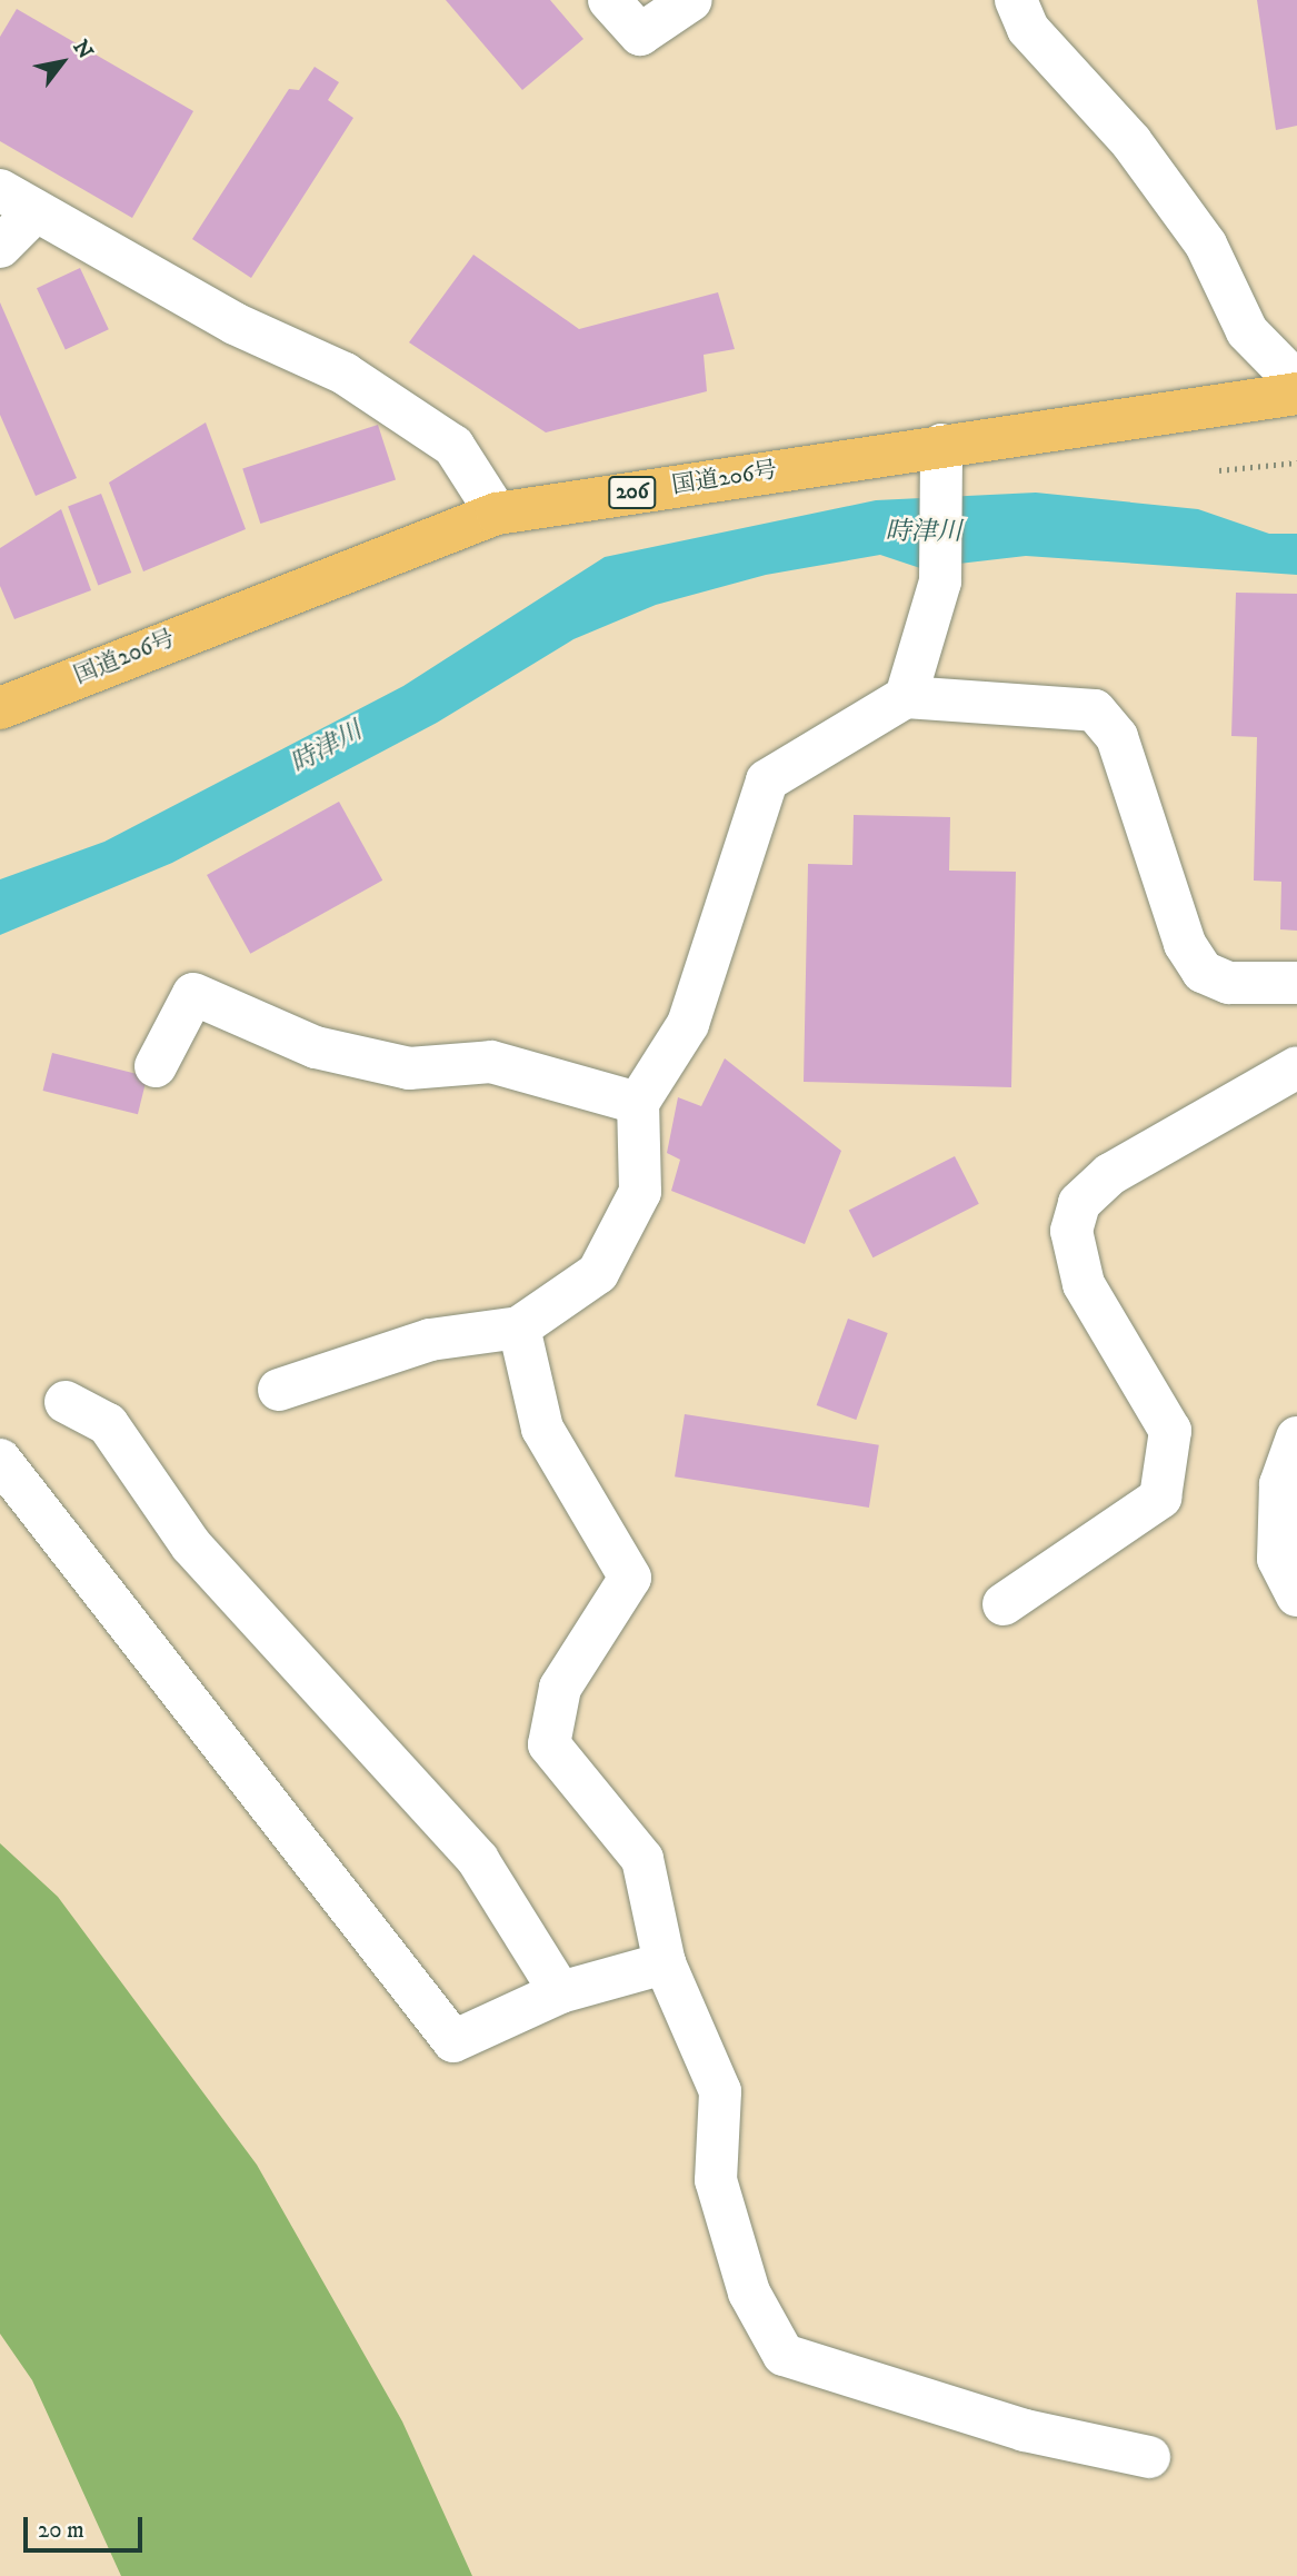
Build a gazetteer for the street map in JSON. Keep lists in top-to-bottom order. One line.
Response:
{"streets":{"highway":["国道206号","206"]},"water":["時津川"],"scale_bar":"20 m","north":"top right"}
